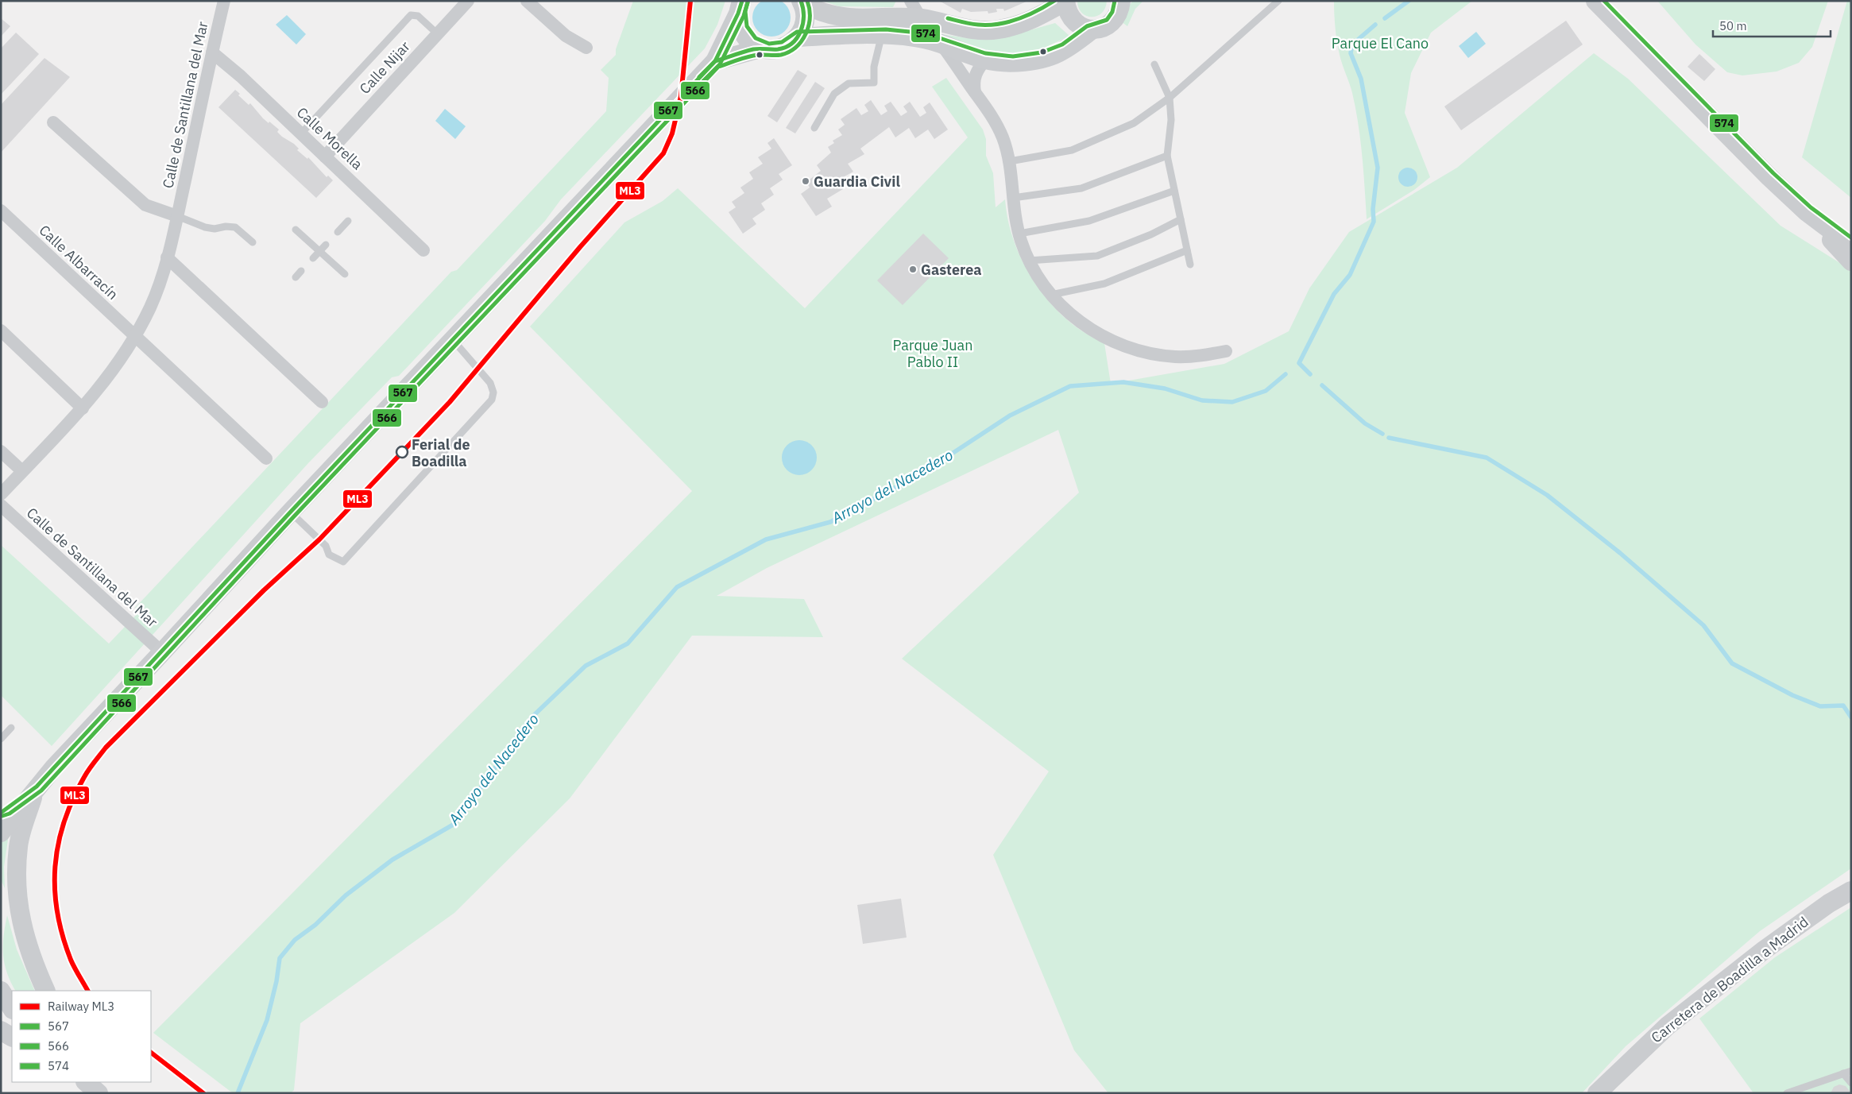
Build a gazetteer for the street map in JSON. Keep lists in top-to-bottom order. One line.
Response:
{"streets":{"street":["Calle Nijar","Calle de Santillana del Mar","Calle Morella","Calle Albarracín","Carretera de Boadilla a Madrid"]},"crossings":[["Calle Nijar","Calle Morella"],["Calle de Santillana del Mar","Calle Morella"],["Calle de Santillana del Mar","Calle Albarracín"]],"water":["Arroyo del Nacedero"],"parks":["Parque El Cano","Parque Juan Pablo II"],"places":["Guardia Civil","Gasterea","Ferial de Boadilla"],"lines":["rail line ML3","transit line 567","transit line 566","transit line 574"],"legend":["Railway ML3","567","566","574"],"scale_bar":"50 m"}
